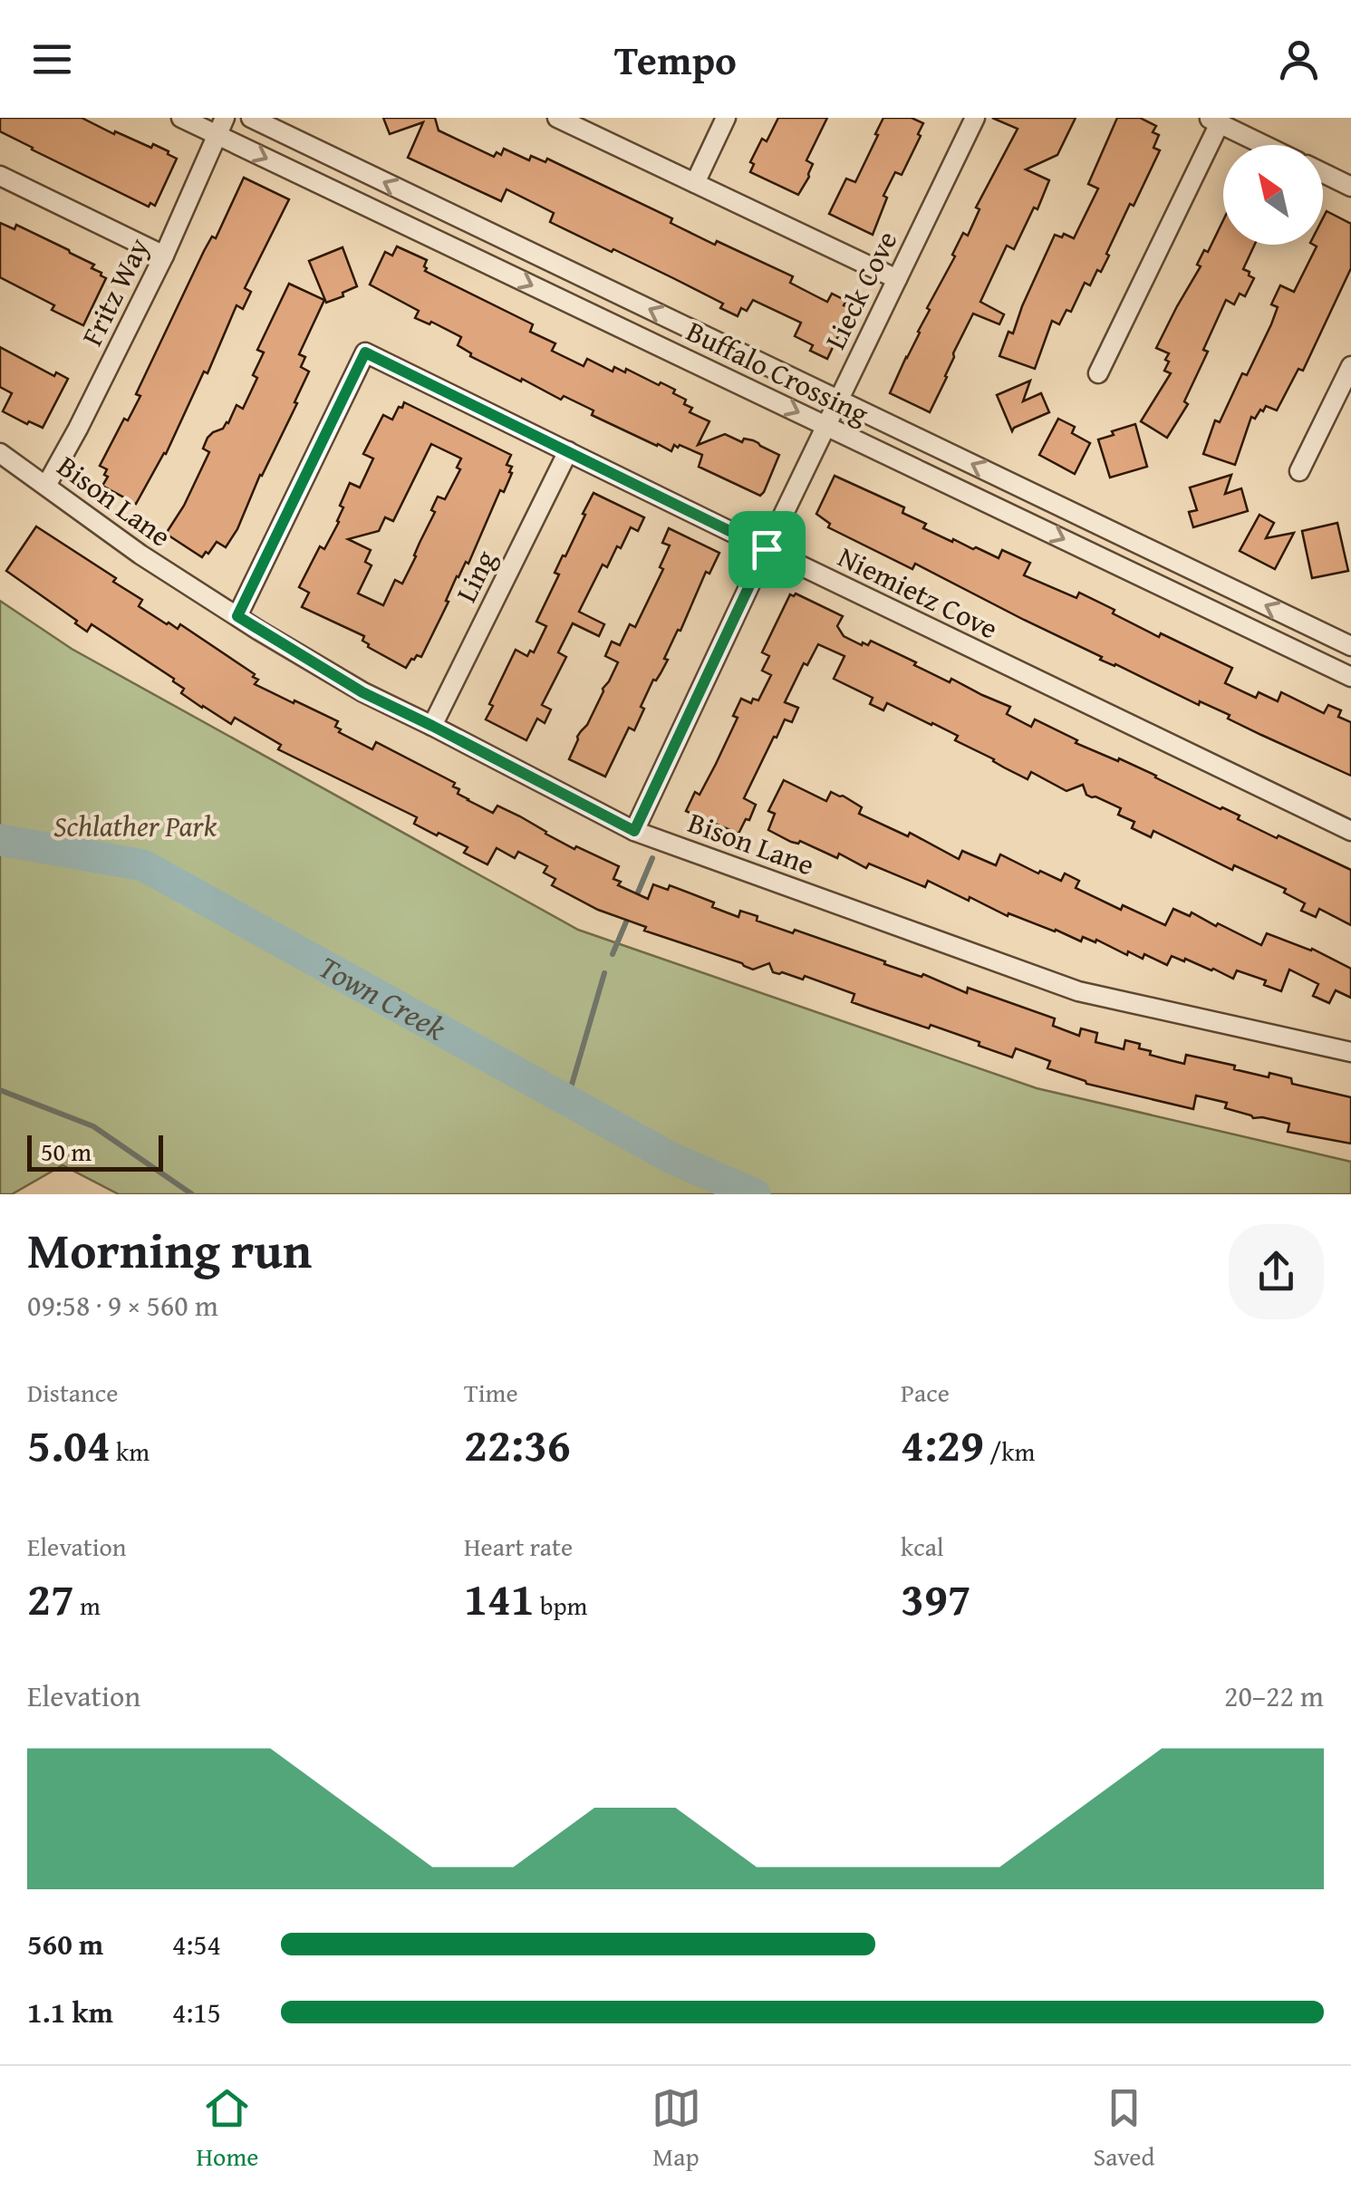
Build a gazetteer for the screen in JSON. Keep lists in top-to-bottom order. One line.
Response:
{"streets":{"street":["Lieck Cove","Fritz Way","Buffalo Crossing","Bison Lane","Ling","Niemietz Cove"]},"crossings":[["Lieck Cove","Buffalo Crossing"],["Lieck Cove","Bison Lane"],["Lieck Cove","Niemietz Cove"],["Fritz Way","Buffalo Crossing"],["Fritz Way","Bison Lane"],["Bison Lane","Ling"],["Bison Lane","Niemietz Cove"],["Ling","Niemietz Cove"]],"water":["Town Creek"],"parks":["Schlather Park"],"scale_bar":"50 m","north":"top left","page":{"header":"Tempo","scale":"50 m","heading":["Morning run","09:58 · 9 × 560 m"],"stats":[["Distance","5.04 km"],["Time","22:36"],["Pace","4:29 /km"],["Elevation","27 m"],["Heart rate","141 bpm"],["kcal","397"]],"chart":["Elevation","20–22 m"],"list":[{"name":"560 m","note":"4:54"},{"name":"1.1 km","note":"4:15"}],"tabs":["Home","Map","Saved"]}}
